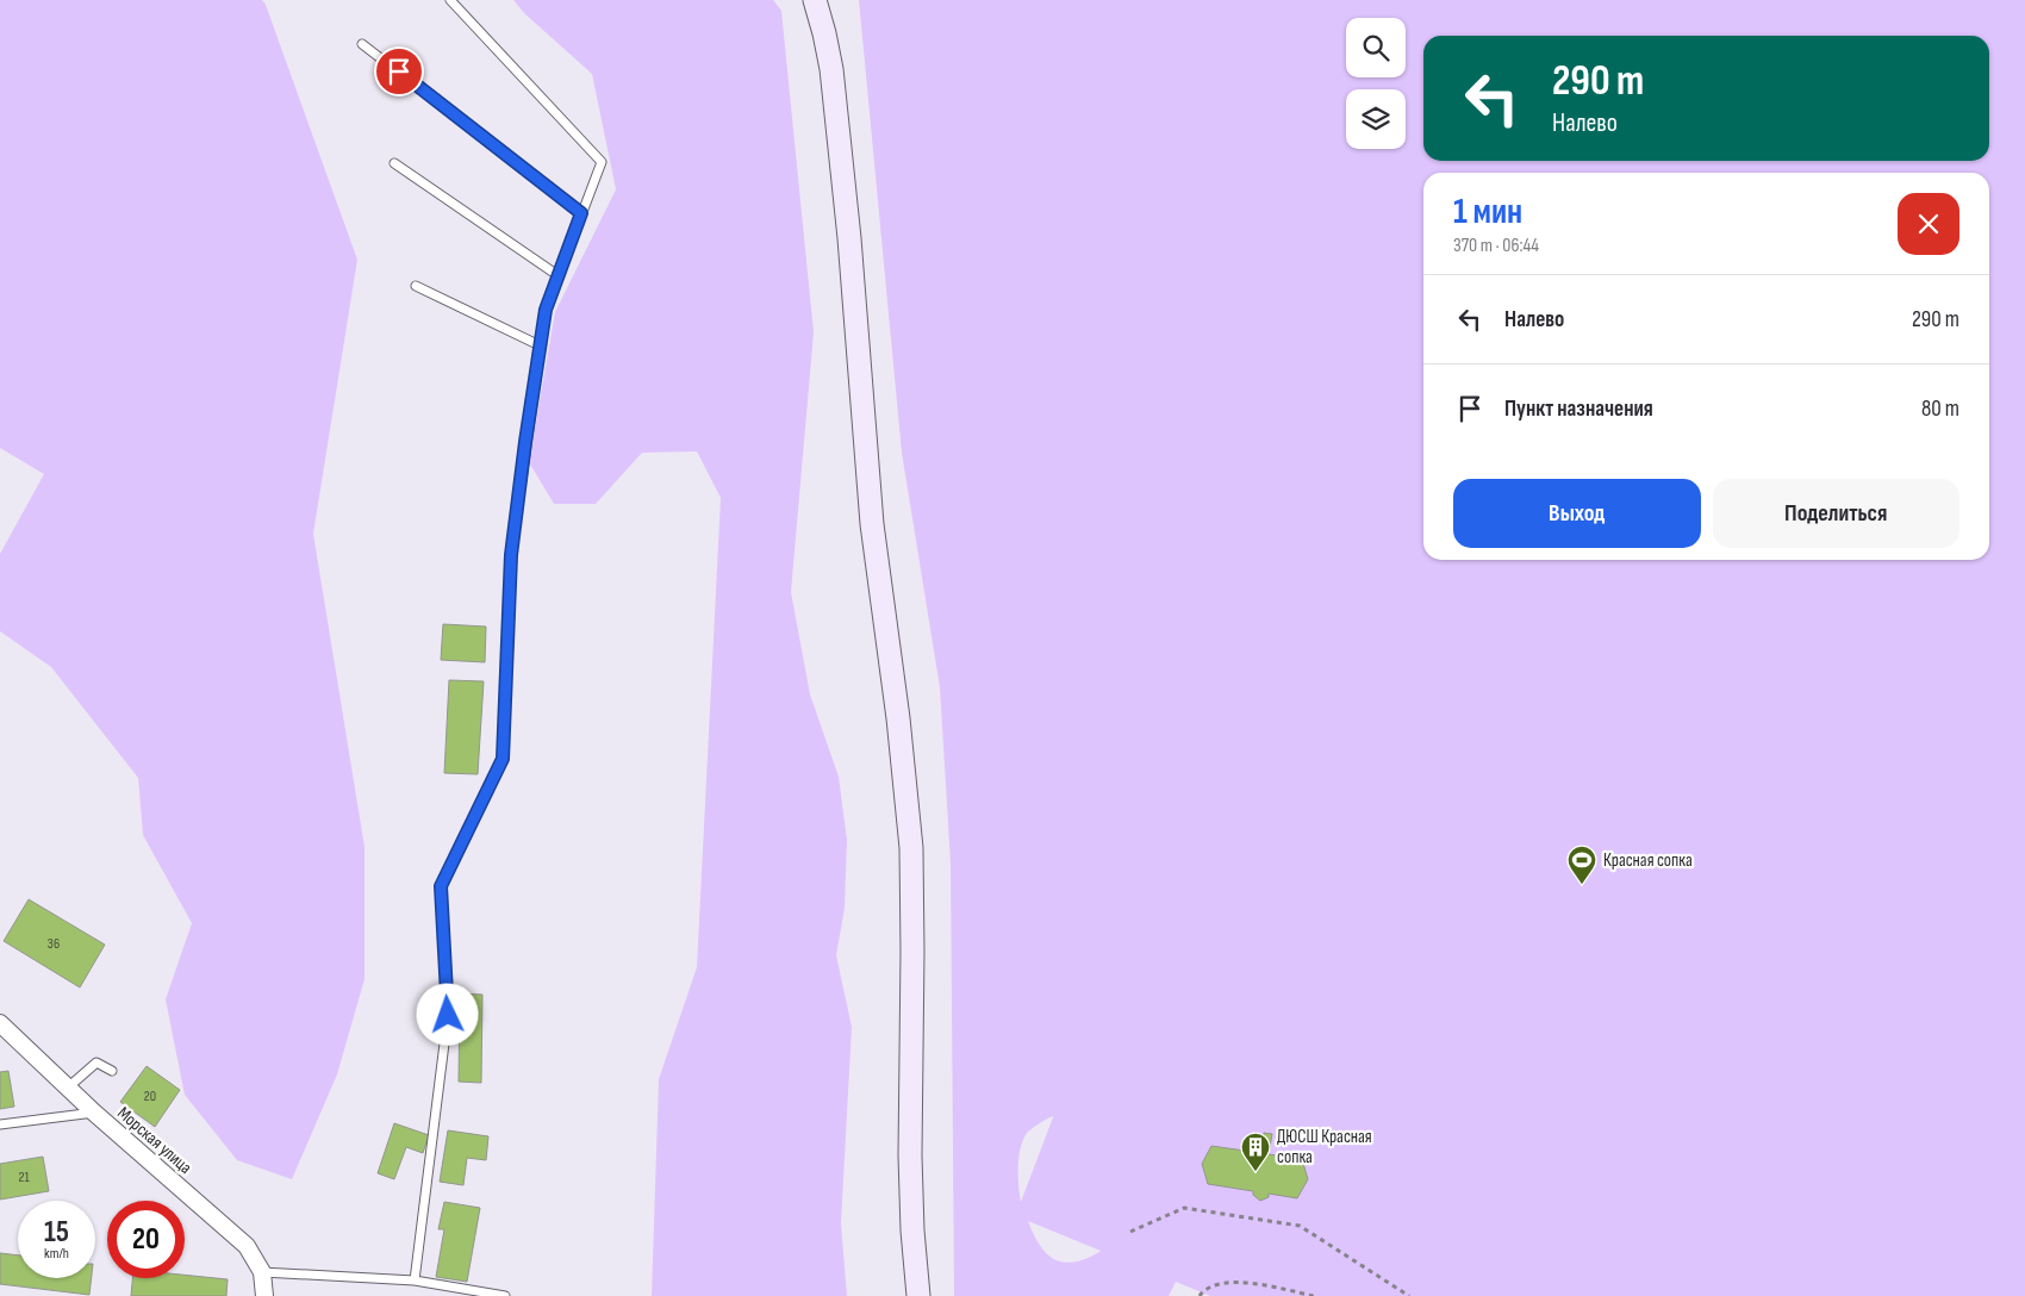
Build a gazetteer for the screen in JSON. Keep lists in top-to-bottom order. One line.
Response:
{"streets":{"street":["Морская улица"]},"places":{"sports":["Красная сопка"],"building":["ДЮСШ Красная сопка"]},"house_numbers":["36","20","21"],"page":{"turn":["290 m","Налево"],"heading":["1 мин","370 m · 06:44"],"list":[{"name":"Налево","value":"290 m"},{"name":"Пункт назначения","value":"80 m"}],"buttons":["Выход","Поделиться"],"speed":"15 km/h","limit":"20"}}
